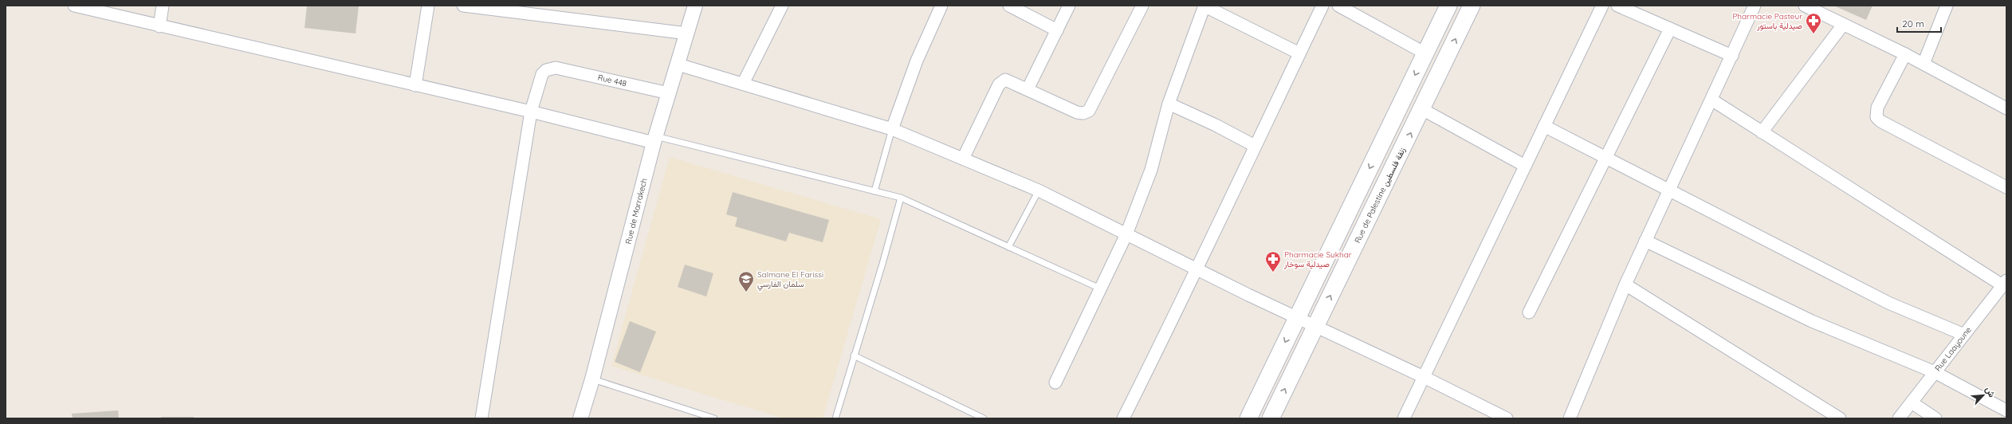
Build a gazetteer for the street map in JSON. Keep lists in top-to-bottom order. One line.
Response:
{"streets":{"main road":["Rue de Palestine زنقة فلسطين"],"street":["Rue 448","Rue de Marrakech","Rue Laayoune"]},"crossings":[["Rue 448","Rue de Marrakech"]],"places":{"pharmacy":["Pharmacie Pasteur صيدلية باستور","Pharmacie Sukhar صيدلية سوخار"],"school or university":["Salmane El Farissi سلمان الفارسي"]},"scale_bar":"20 m","north":"top right"}
